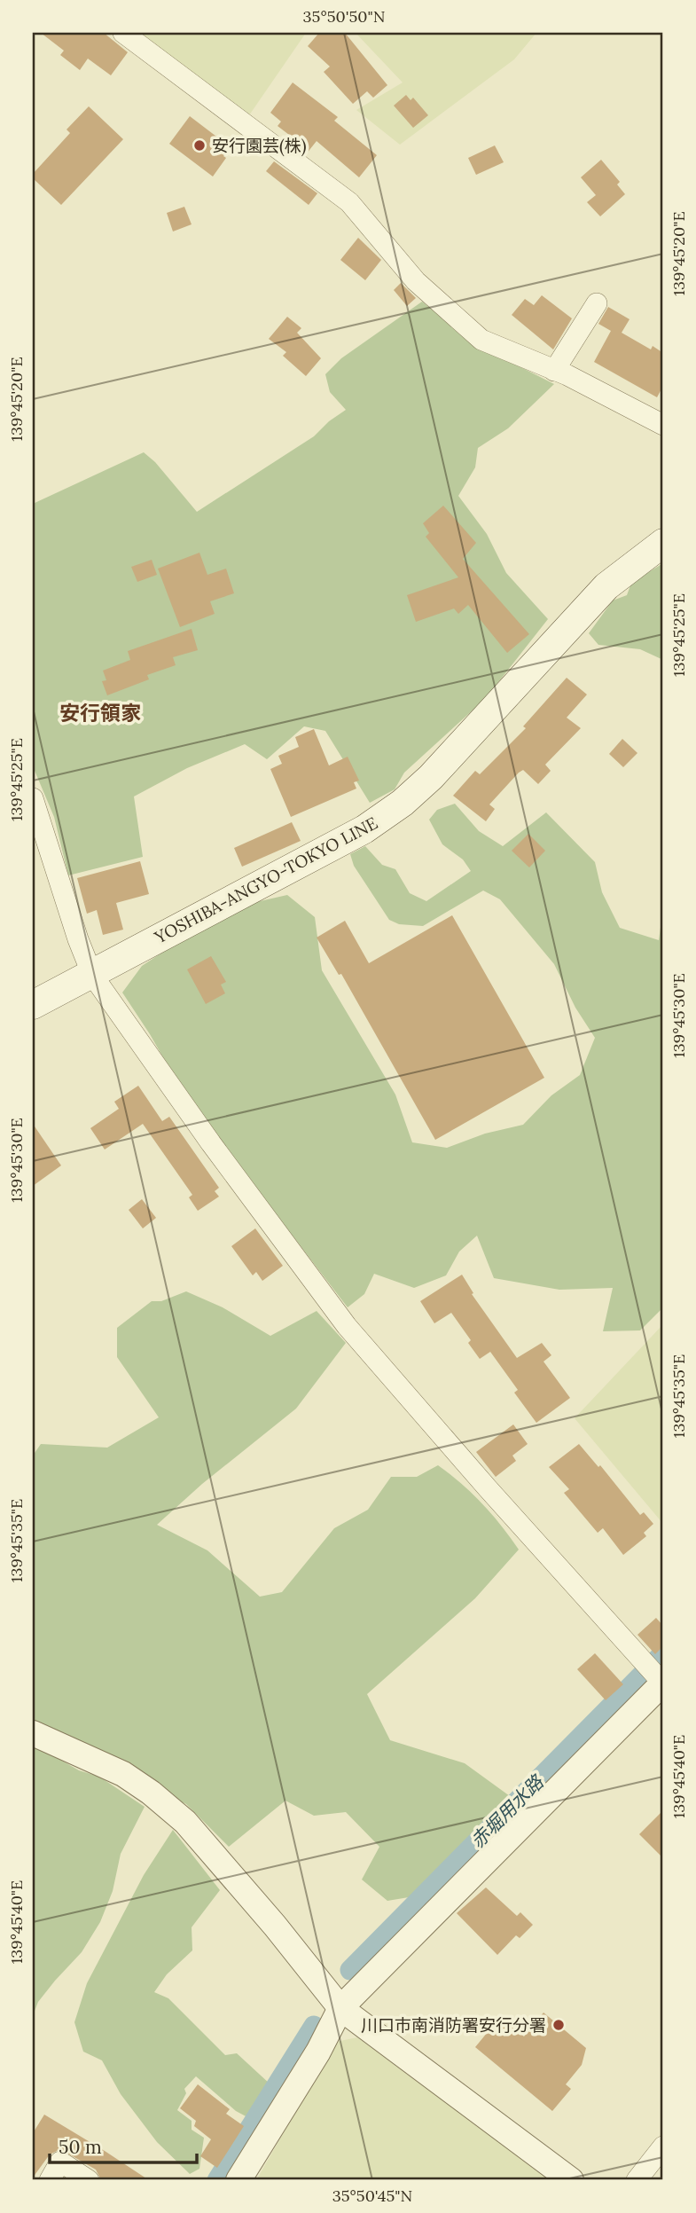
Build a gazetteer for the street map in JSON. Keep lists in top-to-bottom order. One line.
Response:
{"streets":{"main road":["YOSHIBA-ANGYO-TOKYO LINE"]},"districts":["安行領家"],"water":["赤堀用水路"],"places":["安行園芸(株)","川口市南消防署安行分署"],"scale_bar":"50 m","coordinates":["35°50'50\"N","139°45'20\"E","139°45'25\"E","139°45'30\"E","139°45'35\"E","139°45'40\"E","35°50'45\"N"]}
